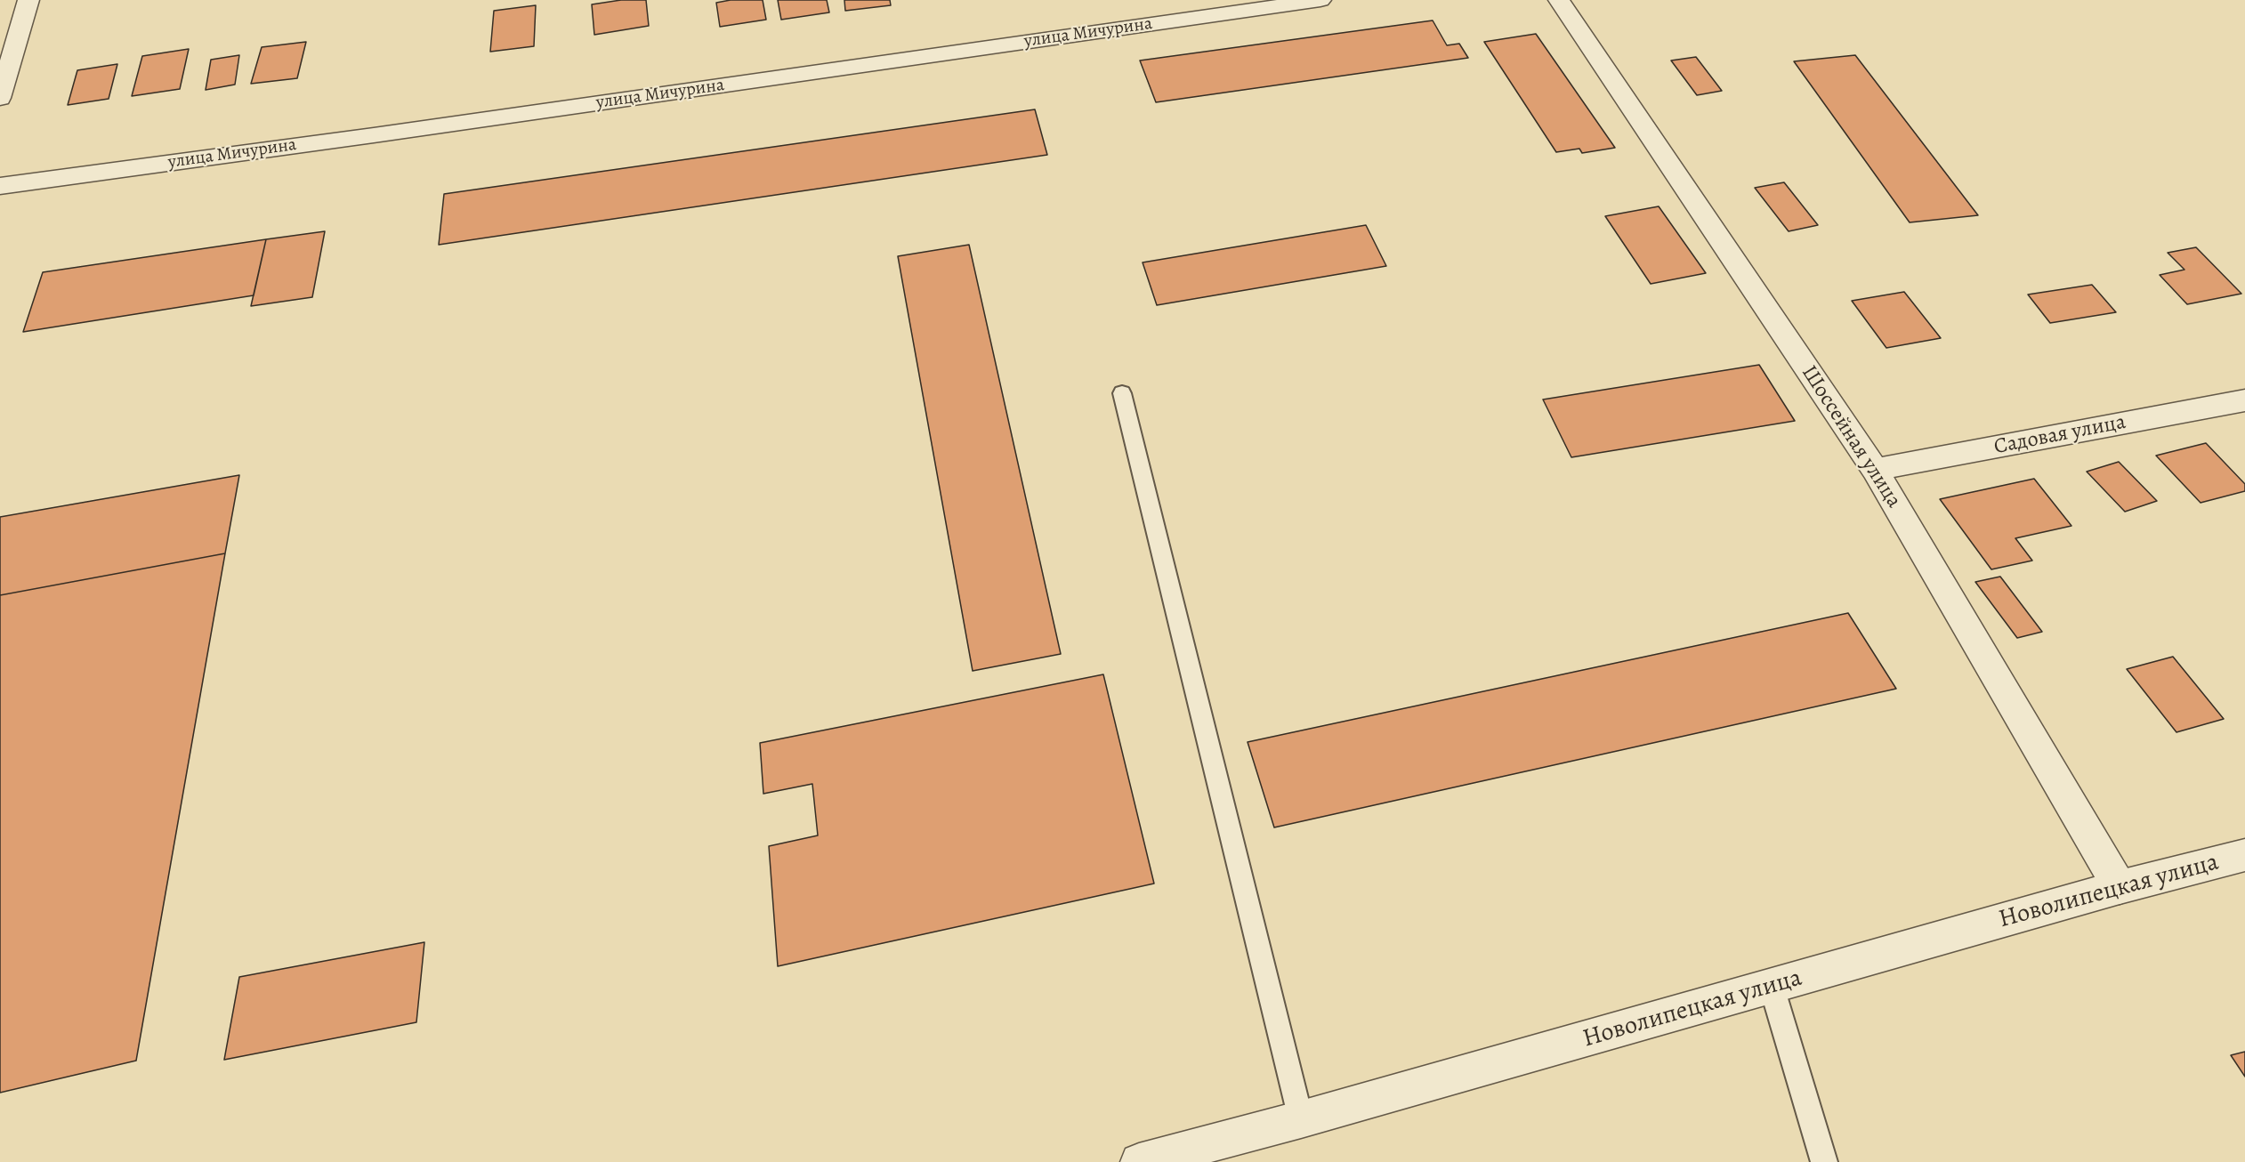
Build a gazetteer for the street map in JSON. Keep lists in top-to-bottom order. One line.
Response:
{"streets":{"street":["улица Мичурина","Садовая улица","Шоссейная улица","Новолипецкая улица"]},"crossings":[["Садовая улица","Шоссейная улица"],["Шоссейная улица","Новолипецкая улица"]]}
